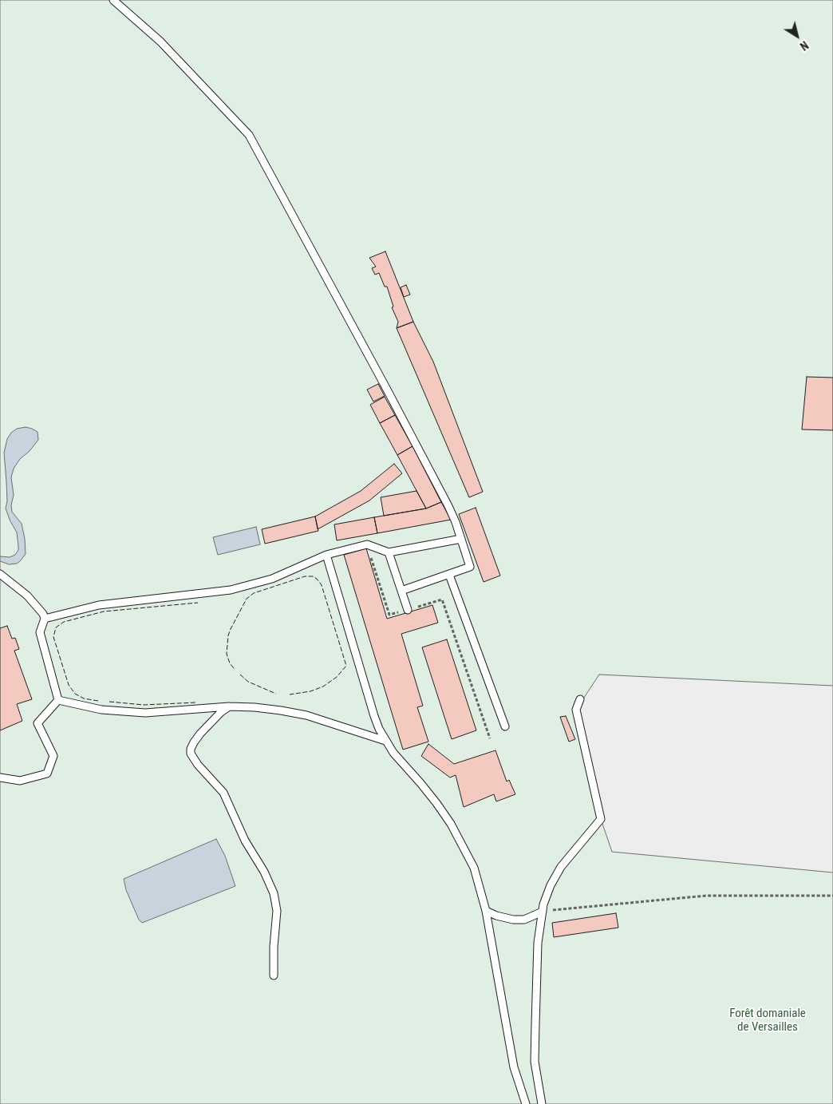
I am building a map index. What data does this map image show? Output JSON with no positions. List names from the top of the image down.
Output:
{
  "parks": ["Forêt domaniale de Versailles"],
  "north": "bottom right"
}
